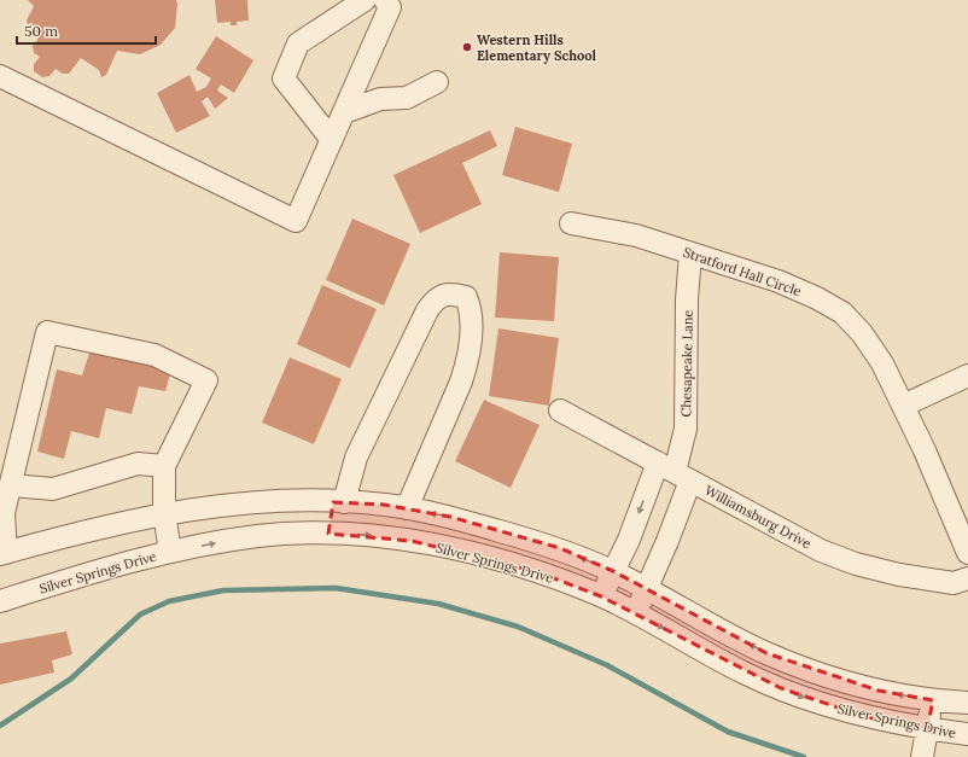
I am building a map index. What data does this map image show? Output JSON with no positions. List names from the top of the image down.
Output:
{
  "streets": {
    "street": [
      "Stratford Hall Circle",
      "Chesapeake Lane",
      "Williamsburg Drive",
      "Silver Springs Drive"
    ]
  },
  "crossings": [
    ["Stratford Hall Circle", "Chesapeake Lane"],
    ["Chesapeake Lane", "Williamsburg Drive"],
    ["Chesapeake Lane", "Silver Springs Drive"]
  ],
  "places": ["Western Hills Elementary School"],
  "scale_bar": "50 m"
}
